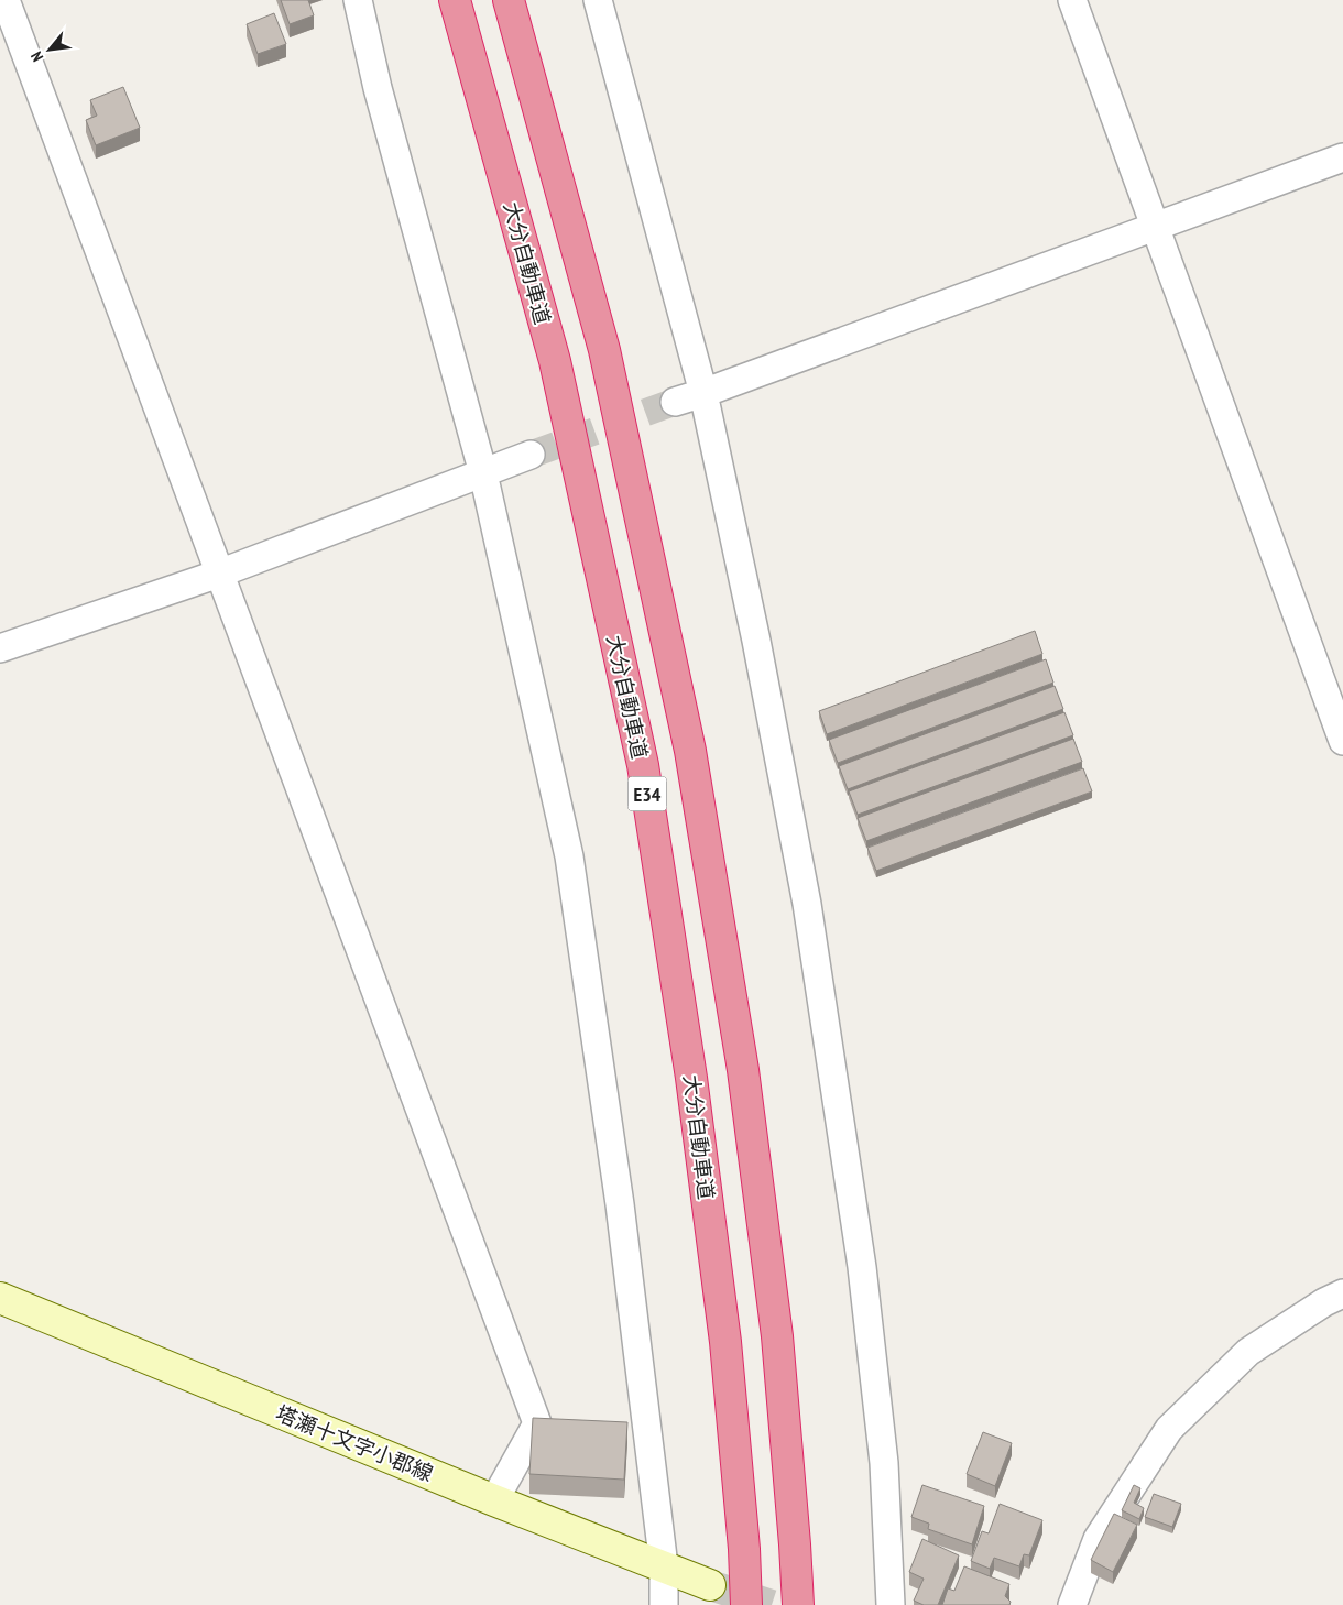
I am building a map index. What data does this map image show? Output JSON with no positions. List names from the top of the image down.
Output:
{
  "streets": {
    "highway": ["大分自動車道", "E34"],
    "main road": ["塔瀬十文字小郡線"]
  },
  "north": "bottom left"
}
